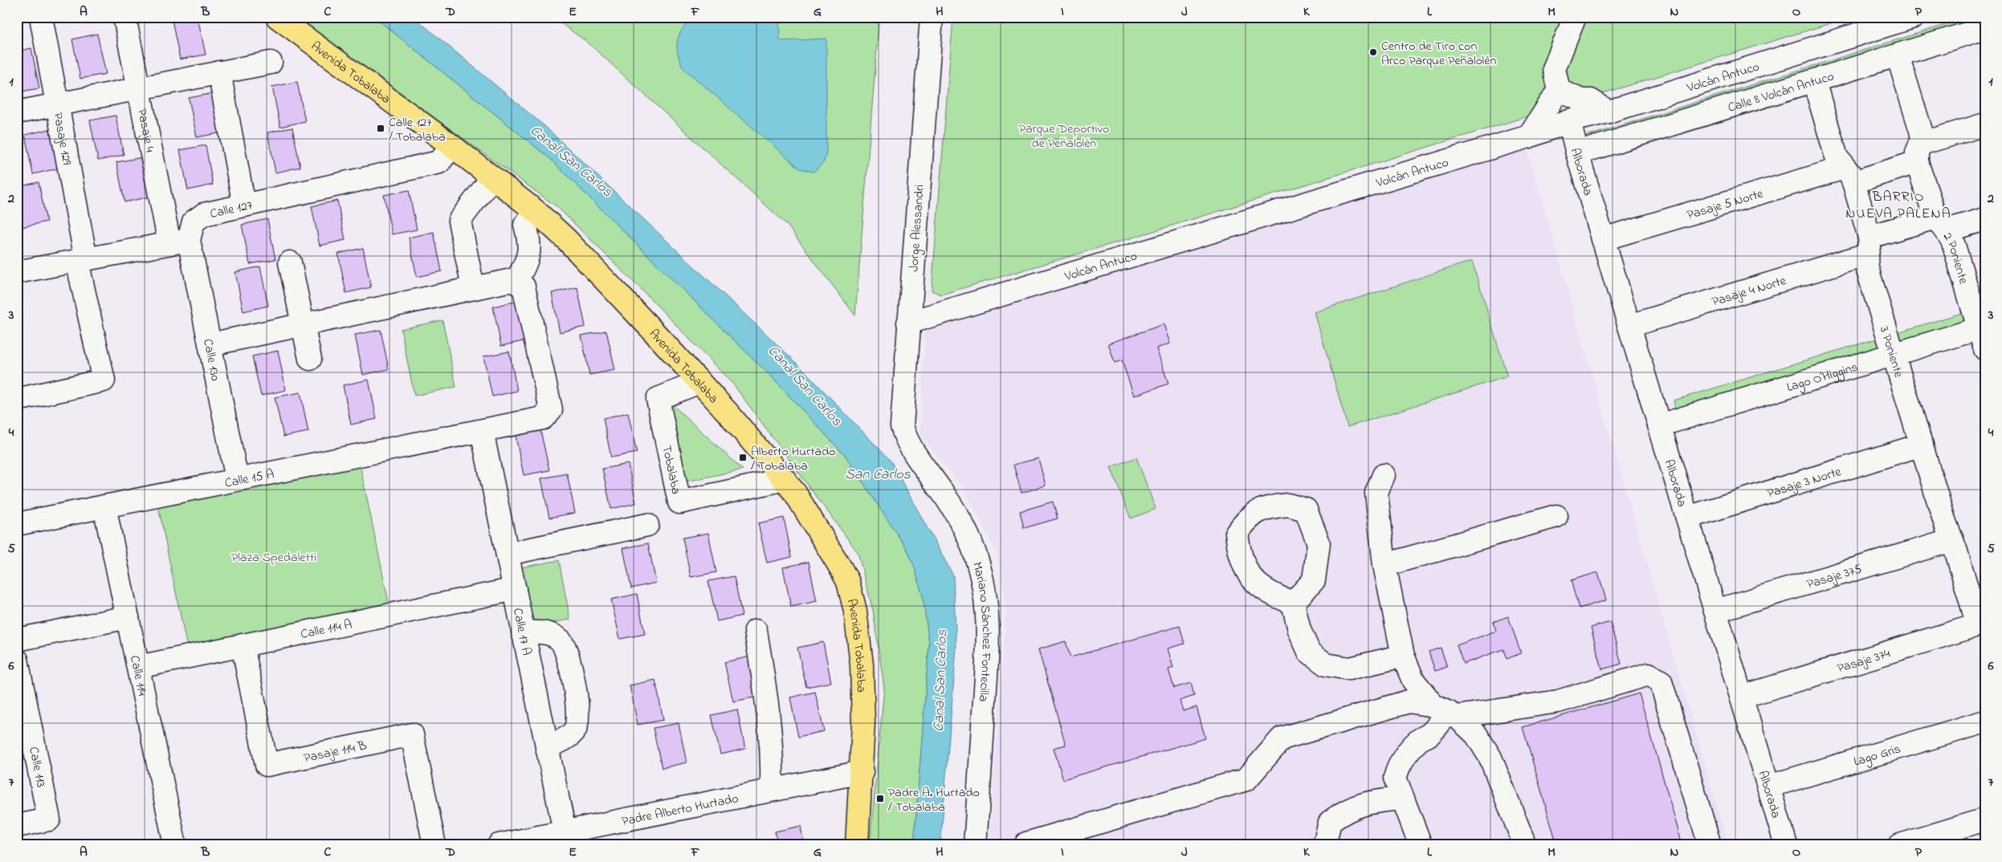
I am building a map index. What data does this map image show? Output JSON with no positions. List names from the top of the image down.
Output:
{
  "streets": {
    "main road": ["Avenida Tobalaba"],
    "street": [
      "Volcán Antuco",
      "Calle 8 Volcán Antuco",
      "Pasaje 4",
      "Pasaje 129",
      "Alborada",
      "Pasaje 5 Norte",
      "Calle 127",
      "Jorge Alessandri",
      "2 Poniente",
      "Pasaje 4 Norte",
      "3 Poniente",
      "Calle 130",
      "Lago O'Higgins",
      "Tobalaba",
      "Calle 15 A",
      "Pasaje 3 Norte",
      "Pasaje 375",
      "Calle 114 A",
      "Calle 17 A",
      "Mariano Sánchez Fontecilla",
      "Pasaje 374",
      "Calle 114",
      "Pasaje 114 B",
      "Lago Gris",
      "Calle 113",
      "Padre Alberto Hurtado"
    ]
  },
  "crossings": [
    ["Avenida Tobalaba", "Calle 127"],
    ["Avenida Tobalaba", "Tobalaba"],
    ["Avenida Tobalaba", "Padre Alberto Hurtado"],
    ["Volcán Antuco", "Alborada"],
    ["Volcán Antuco", "Jorge Alessandri"],
    ["Calle 8 Volcán Antuco", "Alborada"],
    ["Calle 8 Volcán Antuco", "2 Poniente"],
    ["Calle 8 Volcán Antuco", "3 Poniente"],
    ["Pasaje 4", "Calle 127"],
    ["Pasaje 4", "Calle 130"],
    ["Alborada", "Pasaje 5 Norte"],
    ["Alborada", "Pasaje 4 Norte"],
    ["Alborada", "Lago O'Higgins"],
    ["Alborada", "Pasaje 3 Norte"],
    ["Alborada", "Pasaje 375"],
    ["Alborada", "Pasaje 374"],
    ["Alborada", "Lago Gris"],
    ["Pasaje 5 Norte", "2 Poniente"],
    ["Pasaje 5 Norte", "3 Poniente"],
    ["Calle 127", "Calle 130"],
    ["Jorge Alessandri", "Mariano Sánchez Fontecilla"],
    ["2 Poniente", "Pasaje 4 Norte"],
    ["2 Poniente", "Lago O'Higgins"],
    ["Pasaje 4 Norte", "3 Poniente"],
    ["3 Poniente", "Lago O'Higgins"],
    ["3 Poniente", "Pasaje 3 Norte"],
    ["3 Poniente", "Pasaje 375"],
    ["3 Poniente", "Pasaje 374"],
    ["Calle 130", "Calle 15 A"],
    ["Calle 15 A", "Calle 17 A"],
    ["Calle 15 A", "Calle 114"],
    ["Calle 114 A", "Calle 17 A"],
    ["Calle 114 A", "Calle 114"],
    ["Calle 114 A", "Pasaje 114 B"],
    ["Calle 17 A", "Padre Alberto Hurtado"]
  ],
  "districts": ["BARRIO NUEVA PALENA"],
  "water": ["Canal San Carlos", "San Carlos"],
  "parks": ["Parque Deportivo de Peñalolén", "Plaza Spedaletti"],
  "places": {
    "other": ["Centro de Tiro con Arco Parque Peñalolén"],
    "transit": ["Calle 127 / Tobalaba", "Alberto Hurtado / Tobalaba", "Padre A. Hurtado / Tobalaba"]
  },
  "grid": {
    "columns": [
      "A",
      "B",
      "C",
      "D",
      "E",
      "F",
      "G",
      "H",
      "I",
      "J",
      "K",
      "L",
      "M",
      "N",
      "O",
      "P"
    ],
    "rows": [
      "1",
      "2",
      "3",
      "4",
      "5",
      "6",
      "7"
    ]
  }
}
